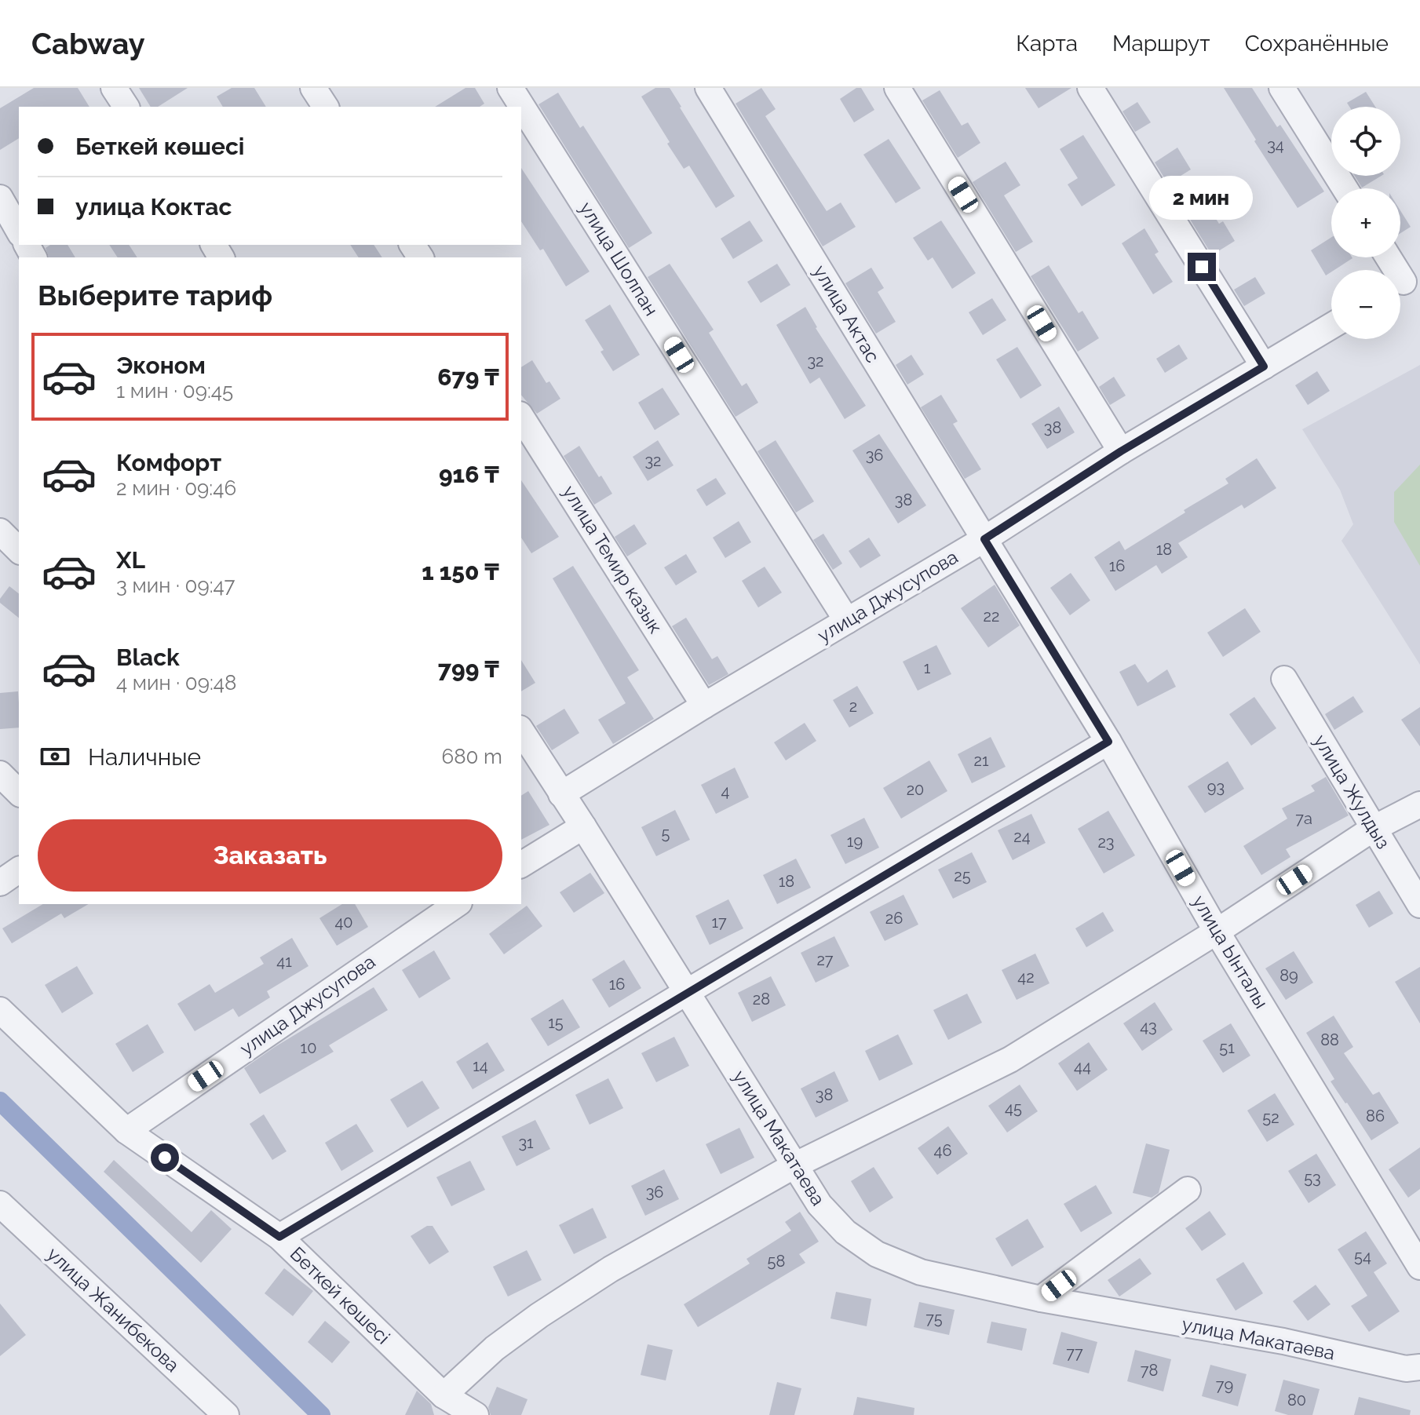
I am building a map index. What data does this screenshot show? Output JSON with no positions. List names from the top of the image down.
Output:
{
  "streets": {
    "street": [
      "улица Шолпан",
      "улица Актас",
      "улица Темир казык",
      "улица Джусупова",
      "улица Жулдыз",
      "улица Ынталы",
      "улица Макатаева",
      "Беткей көшесі",
      "улица Жанибекова"
    ]
  },
  "crossings": [
    ["улица Шолпан", "улица Джусупова"],
    ["улица Актас", "улица Джусупова"],
    ["улица Актас", "улица Ынталы"],
    ["улица Темир казык", "улица Джусупова"],
    ["улица Джусупова", "улица Ынталы"],
    ["улица Джусупова", "улица Макатаева"],
    ["улица Джусупова", "Беткей көшесі"]
  ],
  "house_numbers": [
    "34",
    "32",
    "38",
    "36",
    "32",
    "38",
    "18",
    "16",
    "22",
    "1",
    "2",
    "21",
    "93",
    "20",
    "4",
    "7а",
    "5",
    "24",
    "19",
    "23",
    "25",
    "18",
    "26",
    "40",
    "17",
    "27",
    "41",
    "89",
    "42",
    "16",
    "28",
    "15",
    "43",
    "88",
    "10",
    "51",
    "14",
    "44",
    "38",
    "45",
    "86",
    "52",
    "31",
    "46",
    "53",
    "36",
    "54",
    "58",
    "75",
    "77",
    "78",
    "79",
    "80"
  ],
  "page": {
    "header": "Cabway",
    "nav": ["Карта", "Маршрут", "Сохранённые"],
    "map_buttons": ["+", "−"],
    "banner": ["Беткей көшесі", "улица Коктас"],
    "bubble": "2 мин",
    "heading": "Выберите тариф",
    "list": [
      {
        "name": "Эконом",
        "note": "1 мин · 09:45",
        "value": "679 ₸"
      },
      {
        "name": "Комфорт",
        "note": "2 мин · 09:46",
        "value": "916 ₸"
      },
      {
        "name": "XL",
        "note": "3 мин · 09:47",
        "value": "1 150 ₸"
      },
      {
        "name": "Black",
        "note": "4 мин · 09:48",
        "value": "799 ₸"
      }
    ],
    "pay": ["Наличные", "680 m"],
    "buttons": "Заказать"
  }
}
